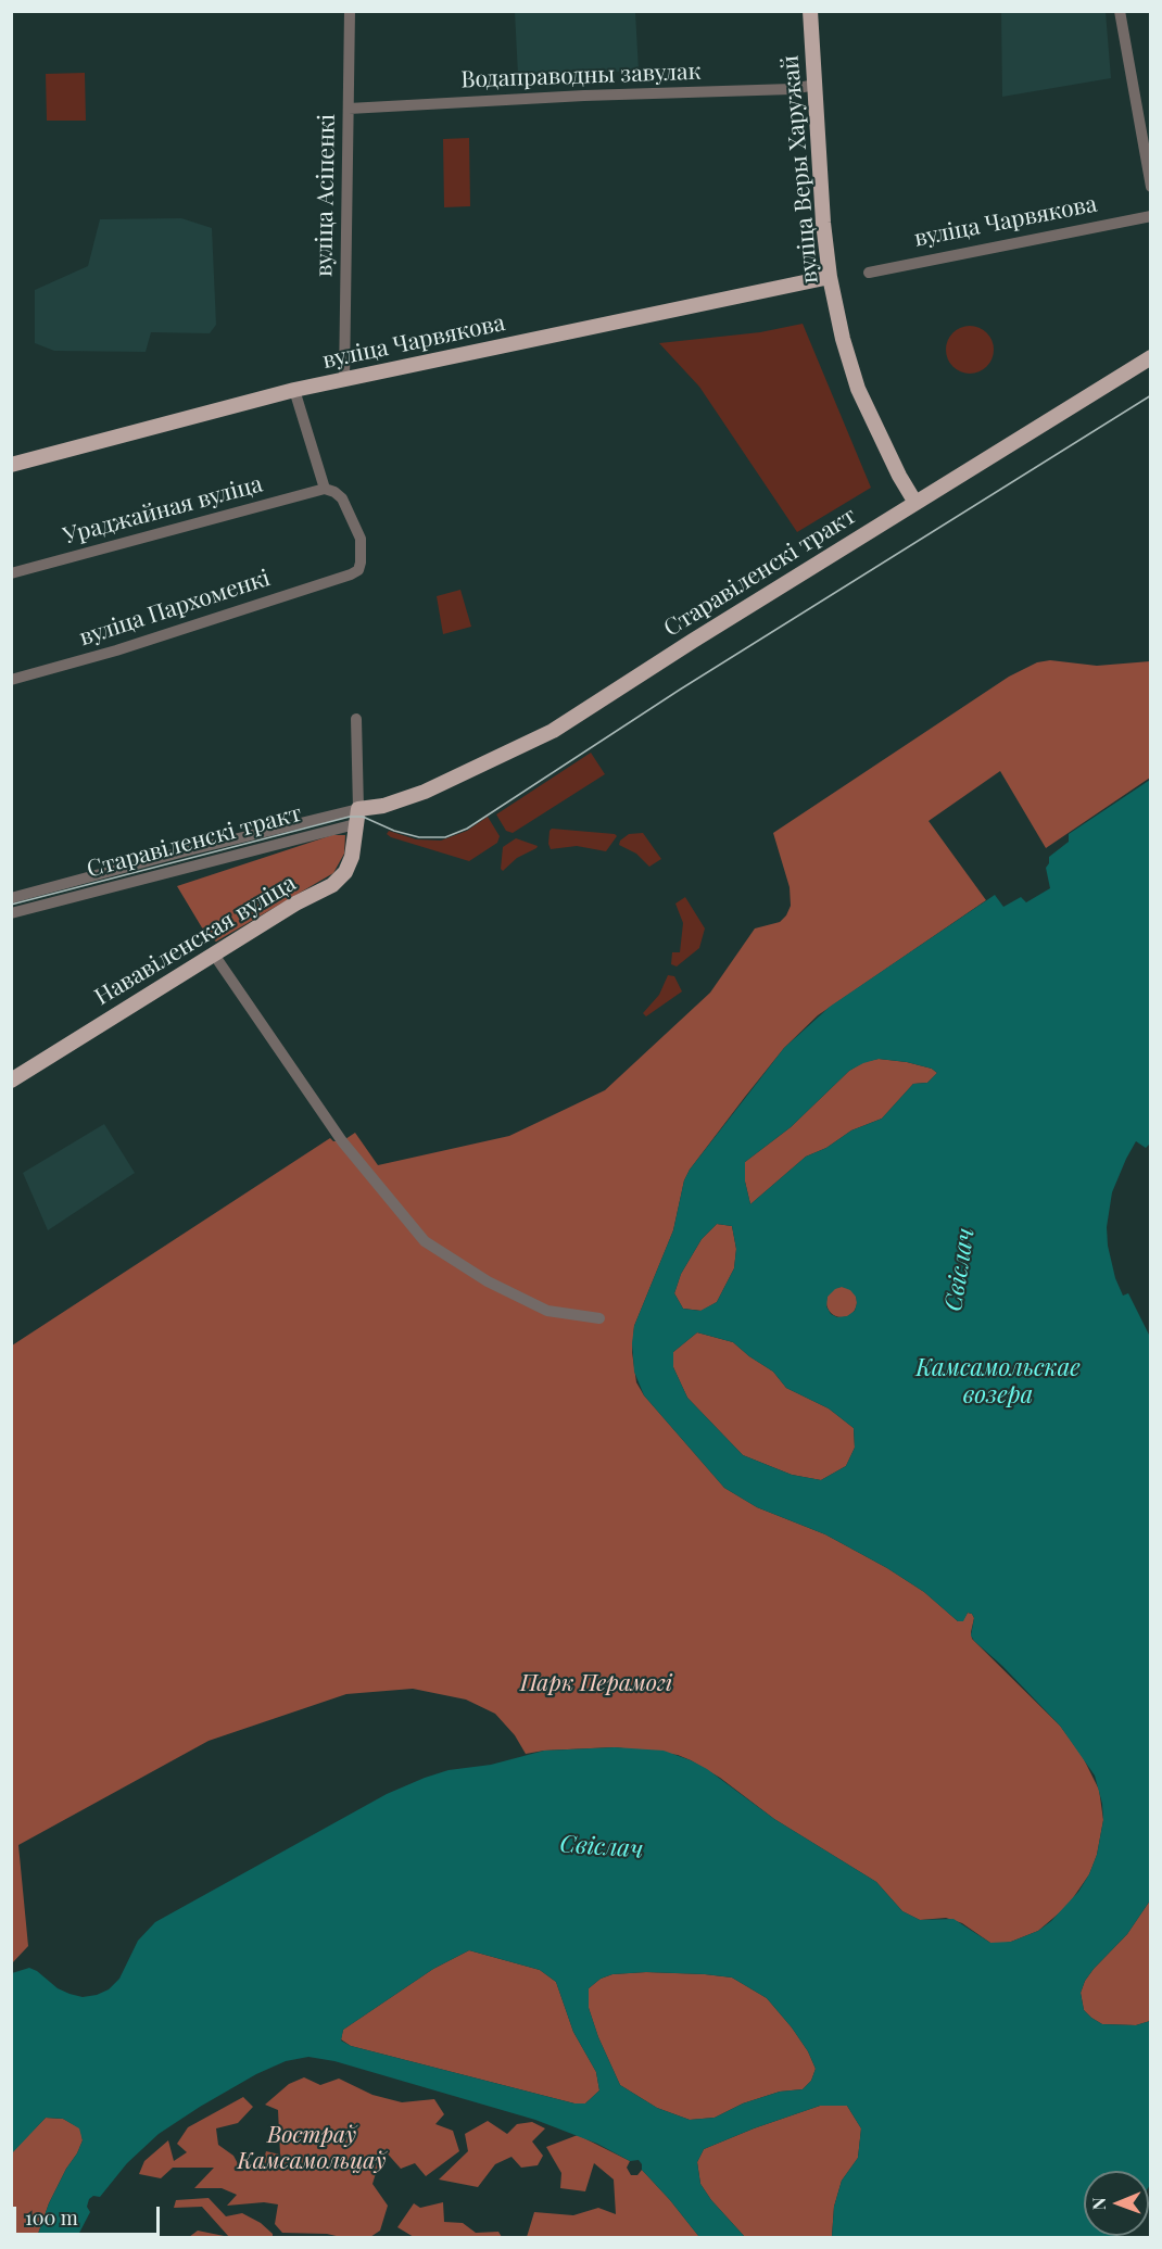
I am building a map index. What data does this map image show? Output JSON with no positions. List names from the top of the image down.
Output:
{
  "streets": {
    "main road": [
      "вуліца Веры Харужай",
      "вуліца Чарвякова",
      "Старавіленскі тракт",
      "Нававіленская вуліца"
    ],
    "street": [
      "Водаправодны завулак",
      "вуліца Асіпенкі",
      "Ураджайная вуліца",
      "вуліца Пархоменкі"
    ]
  },
  "crossings": [
    ["Водаправодны завулак", "вуліца Веры Харужай"],
    ["Водаправодны завулак", "вуліца Асіпенкі"],
    ["вуліца Веры Харужай", "вуліца Чарвякова"],
    ["вуліца Веры Харужай", "Старавіленскі тракт"],
    ["вуліца Асіпенкі", "вуліца Чарвякова"],
    ["Ураджайная вуліца", "вуліца Пархоменкі"],
    ["Старавіленскі тракт", "Нававіленская вуліца"]
  ],
  "water": ["Свіслач", "Камсамольскае возера"],
  "parks": ["Парк Перамогі", "Востраў Камсамольцаў"],
  "scale_bar": "100 m",
  "north": "left"
}
